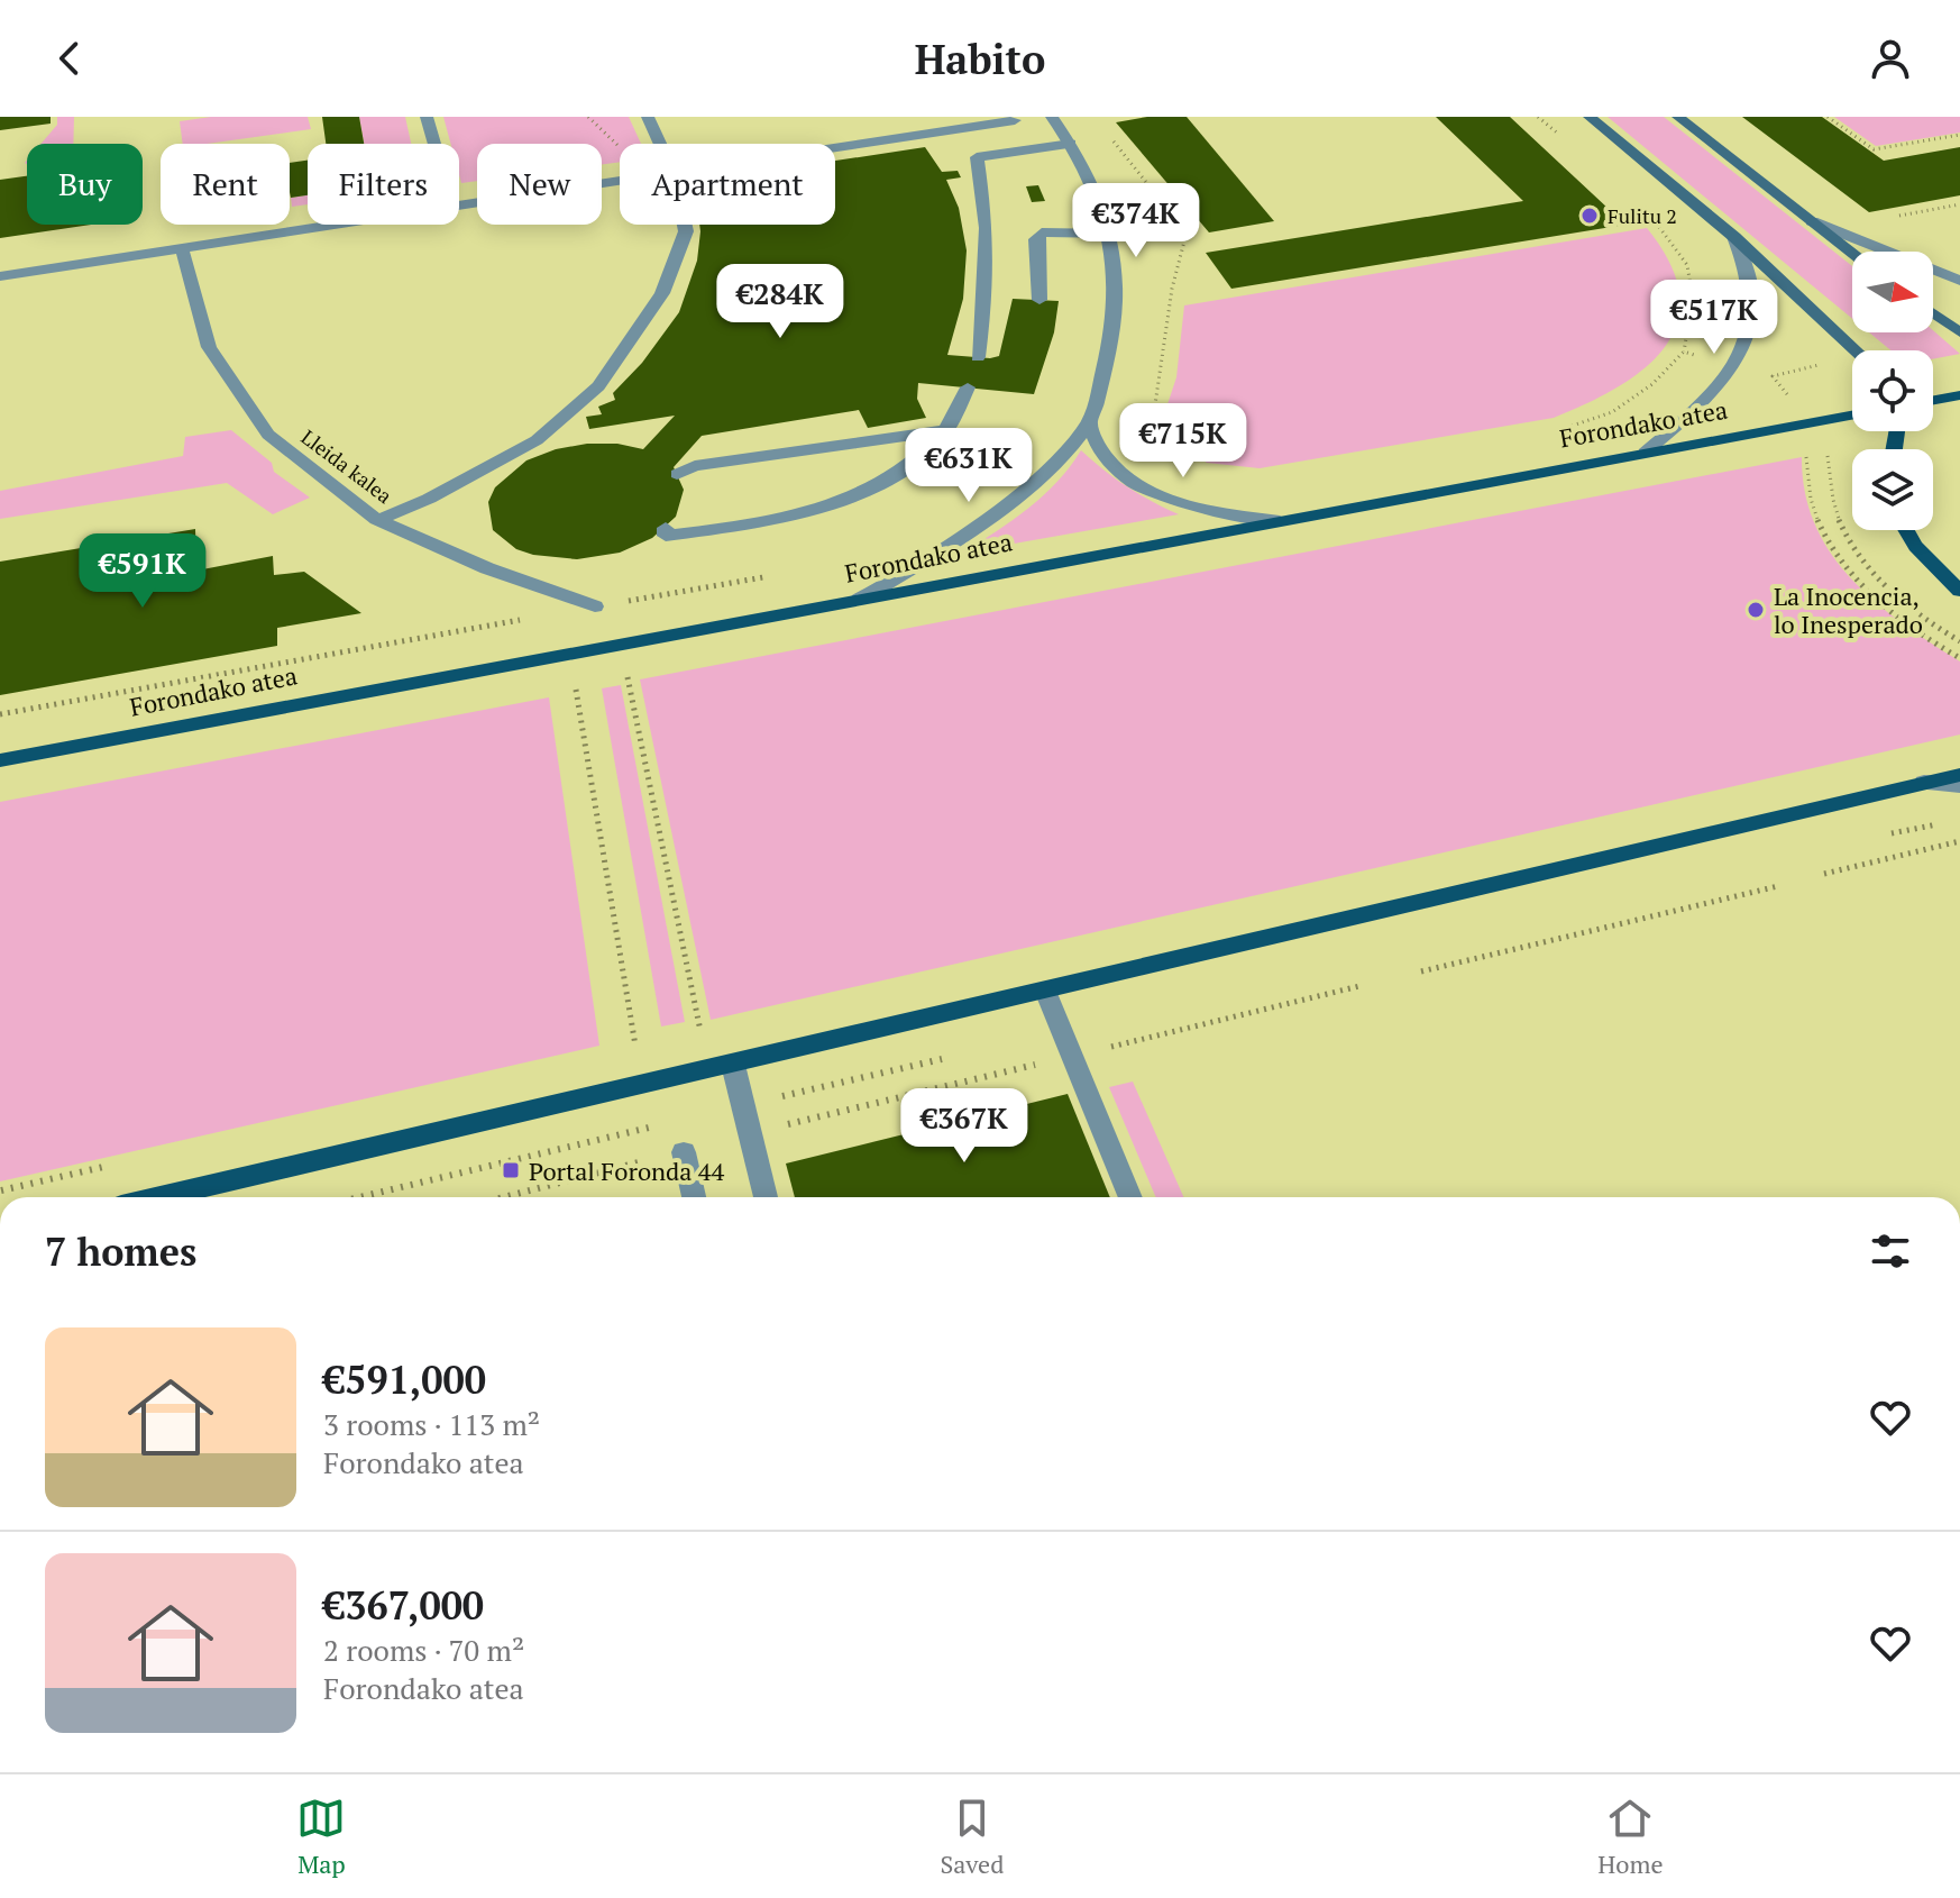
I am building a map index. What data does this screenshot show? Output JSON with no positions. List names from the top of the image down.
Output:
{
  "streets": {
    "main road": ["Forondako atea"],
    "street": ["Lleida kalea"]
  },
  "places": {
    "other": ["Fulitu 2", "La Inocencia, lo Inesperado"],
    "transit": ["Portal Foronda 44"]
  },
  "north": "right",
  "page": {
    "header": "Habito",
    "chip": [
      "Buy",
      "Rent",
      "Filters",
      "New",
      "Apartment"
    ],
    "price": [
      "€374K",
      "€284K",
      "€517K",
      "€715K",
      "€631K",
      "€591K",
      "€367K"
    ],
    "heading": "7 homes",
    "list": [
      {
        "name": "€591,000",
        "note": "3 rooms · 113 m² · Forondako atea"
      },
      {
        "name": "€367,000",
        "note": "2 rooms · 70 m² · Forondako atea"
      }
    ],
    "tabs": ["Map", "Saved", "Home"]
  }
}
